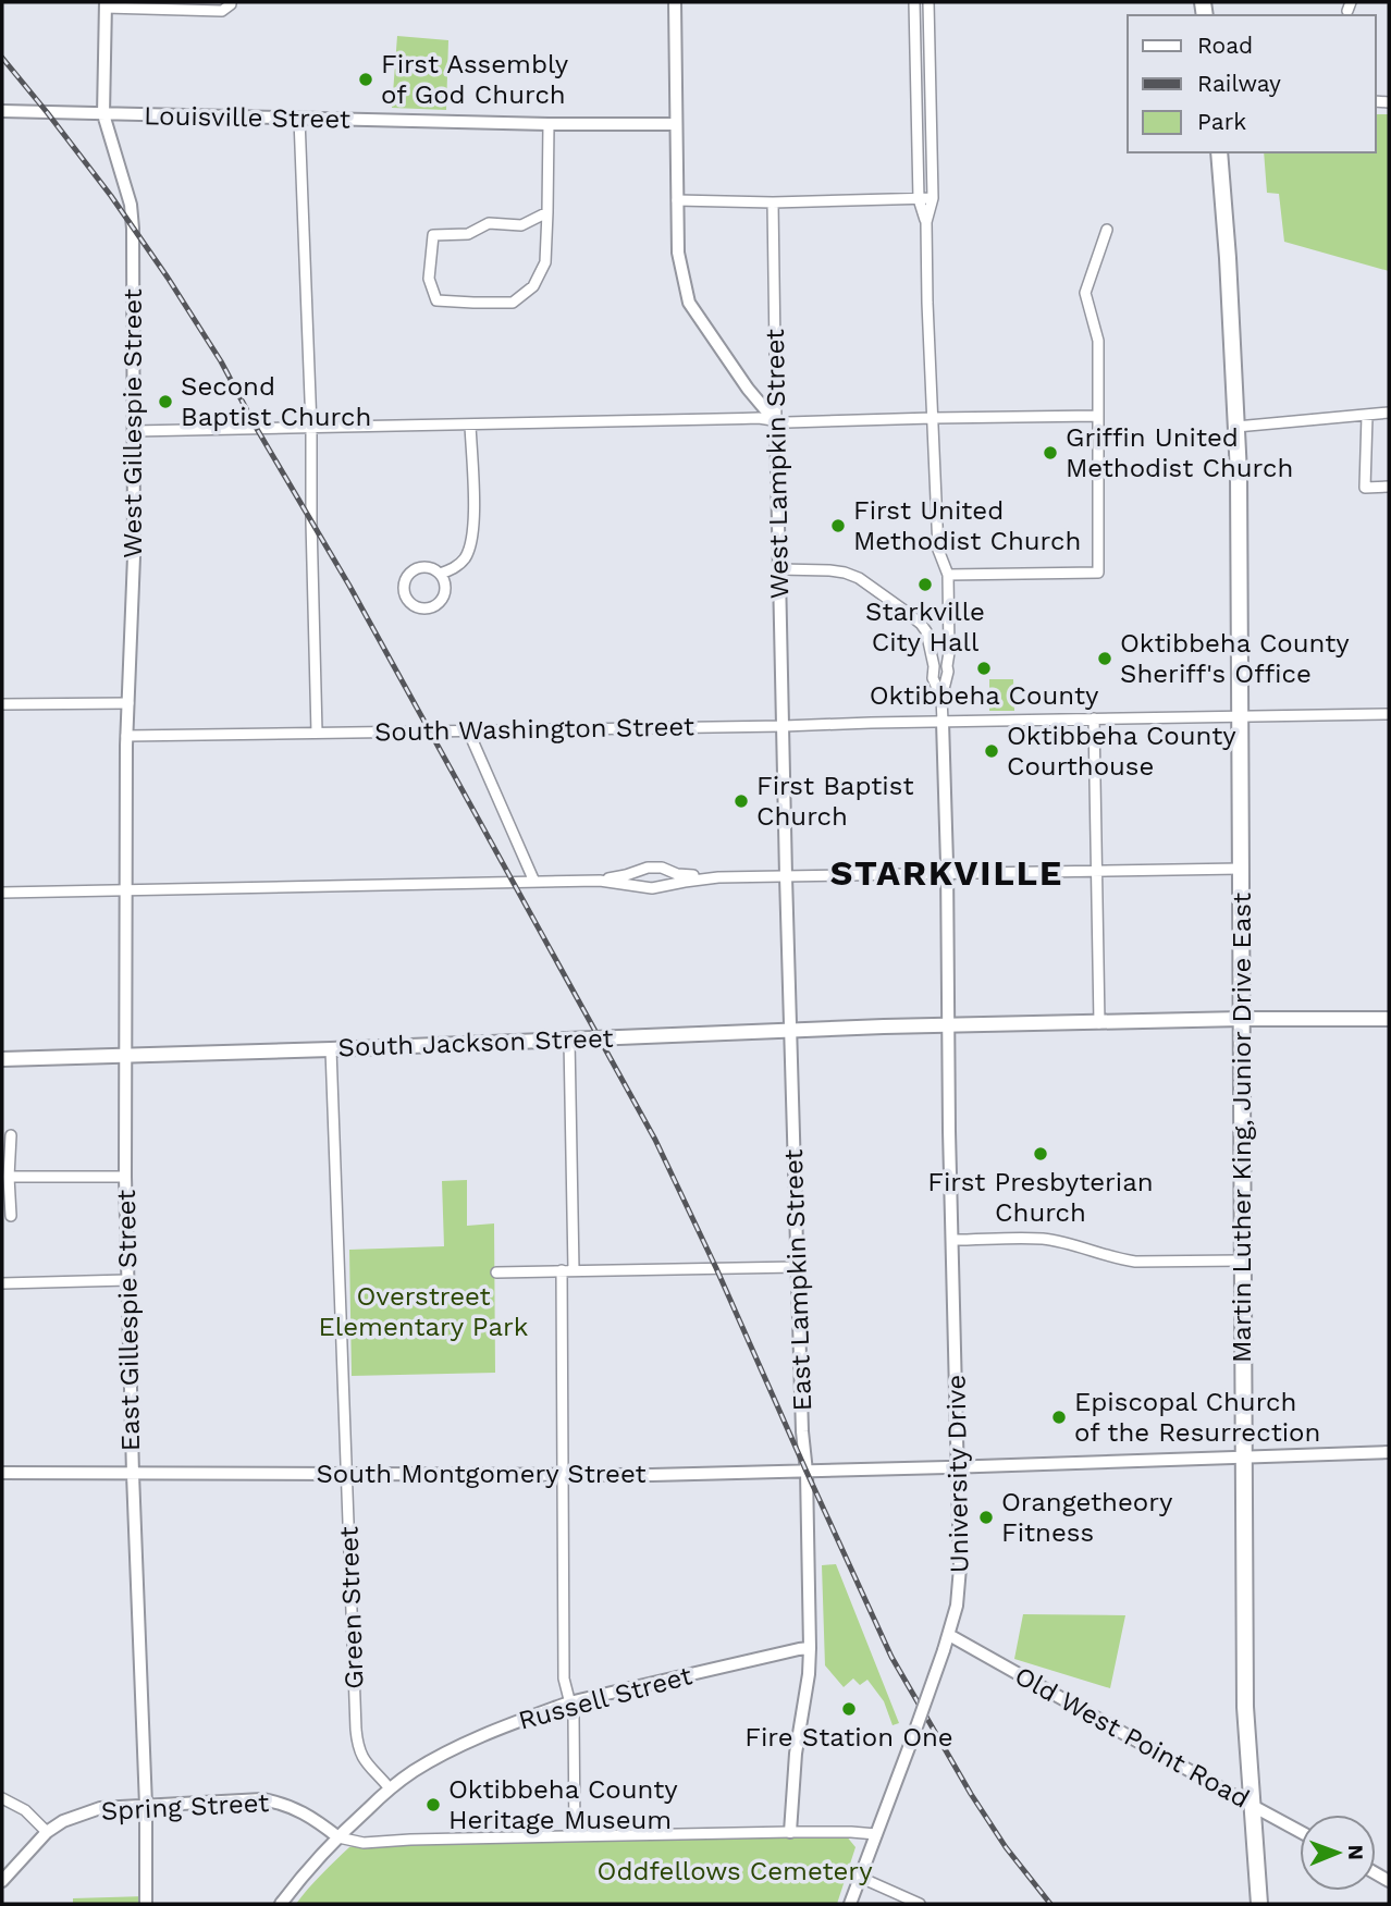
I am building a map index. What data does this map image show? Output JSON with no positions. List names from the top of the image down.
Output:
{
  "streets": {
    "main road": ["South Jackson Street", "Martin Luther King, Junior Drive East"],
    "street": [
      "Louisville Street",
      "West Gillespie Street",
      "West Lampkin Street",
      "South Washington Street",
      "East Lampkin Street",
      "East Gillespie Street",
      "South Montgomery Street",
      "University Drive",
      "Green Street",
      "Russell Street",
      "Old West Point Road",
      "Spring Street"
    ]
  },
  "crossings": [
    ["Louisville Street", "West Gillespie Street"],
    ["West Gillespie Street", "South Washington Street"],
    ["West Gillespie Street", "East Gillespie Street"],
    ["West Lampkin Street", "South Washington Street"],
    ["West Lampkin Street", "East Lampkin Street"],
    ["South Washington Street", "Martin Luther King, Junior Drive East"],
    ["South Washington Street", "East Lampkin Street"],
    ["South Washington Street", "East Gillespie Street"],
    ["South Washington Street", "University Drive"],
    ["South Jackson Street", "Martin Luther King, Junior Drive East"],
    ["South Jackson Street", "East Lampkin Street"],
    ["South Jackson Street", "East Gillespie Street"],
    ["South Jackson Street", "University Drive"],
    ["South Jackson Street", "Green Street"],
    ["Martin Luther King, Junior Drive East", "South Montgomery Street"],
    ["Martin Luther King, Junior Drive East", "Old West Point Road"],
    ["East Lampkin Street", "South Montgomery Street"],
    ["East Lampkin Street", "Russell Street"],
    ["East Gillespie Street", "South Montgomery Street"],
    ["East Gillespie Street", "Spring Street"],
    ["South Montgomery Street", "University Drive"],
    ["South Montgomery Street", "Green Street"],
    ["University Drive", "Old West Point Road"],
    ["Green Street", "Russell Street"],
    ["Russell Street", "Spring Street"]
  ],
  "districts": ["STARKVILLE"],
  "parks": ["Overstreet Elementary Park", "Oddfellows Cemetery"],
  "places": [
    "First Assembly of God Church",
    "Second Baptist Church",
    "Griffin United Methodist Church",
    "First United Methodist Church",
    "Starkville City Hall",
    "Oktibbeha County Sheriff's Office",
    "Oktibbeha County",
    "Oktibbeha County Courthouse",
    "First Baptist Church",
    "First Presbyterian Church",
    "Episcopal Church of the Resurrection",
    "Orangetheory Fitness",
    "Fire Station One",
    "Oktibbeha County Heritage Museum"
  ],
  "legend": ["Road", "Railway", "Park"],
  "north": "right"
}
